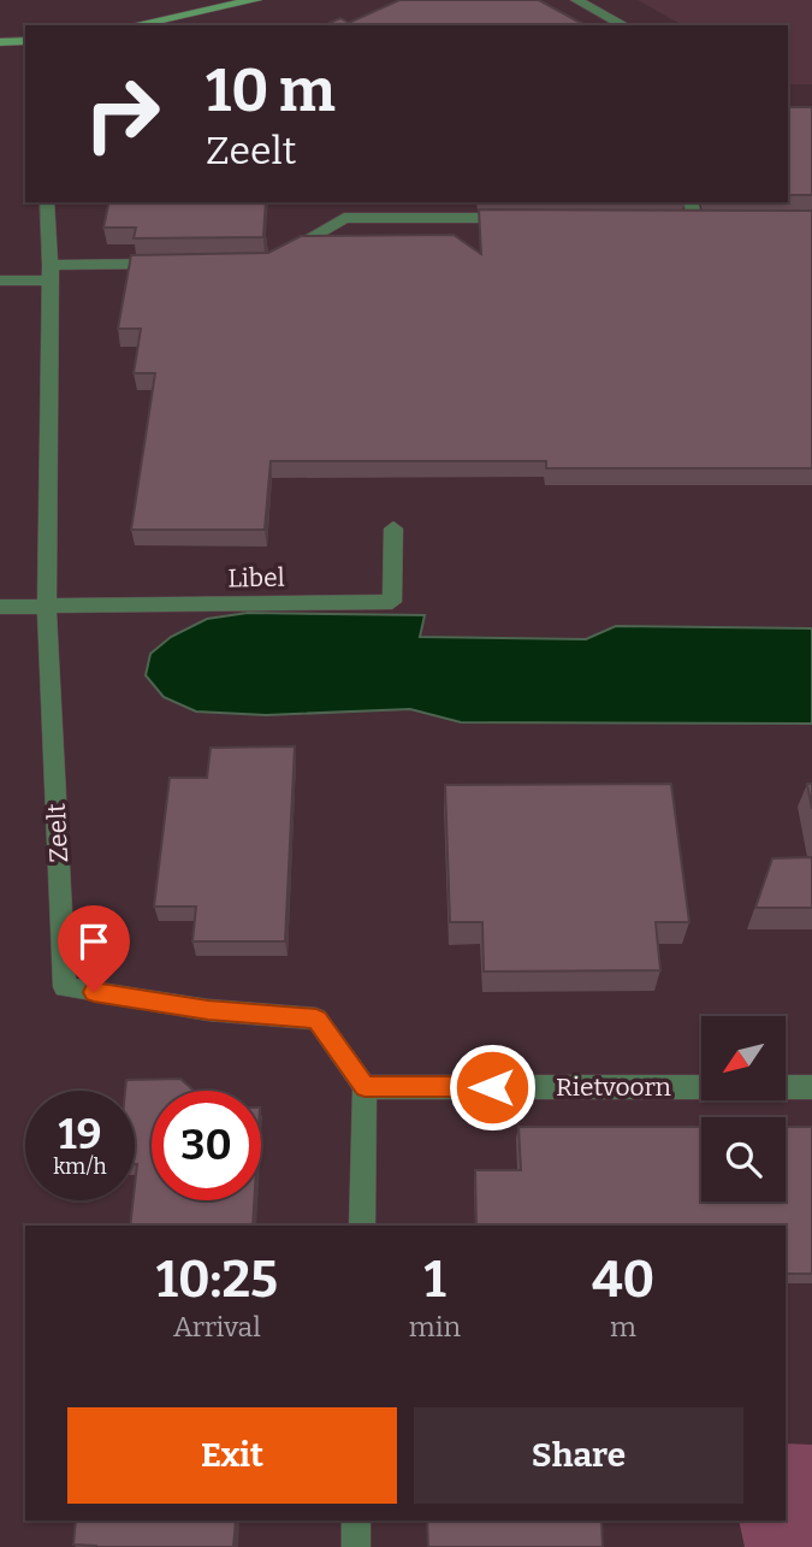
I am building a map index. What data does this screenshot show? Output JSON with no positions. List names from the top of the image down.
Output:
{
  "streets": {
    "street": ["Libel", "Zeelt", "Rietvoorn"]
  },
  "crossings": [
    ["Libel", "Zeelt"],
    ["Zeelt", "Rietvoorn"]
  ],
  "north": "bottom left",
  "page": {
    "turn": ["10 m", "Zeelt"],
    "speed": "19 km/h",
    "limit": "30",
    "eta": [
      "10:25",
      "Arrival",
      "1",
      "min",
      "40",
      "m"
    ],
    "buttons": ["Exit", "Share"]
  }
}
